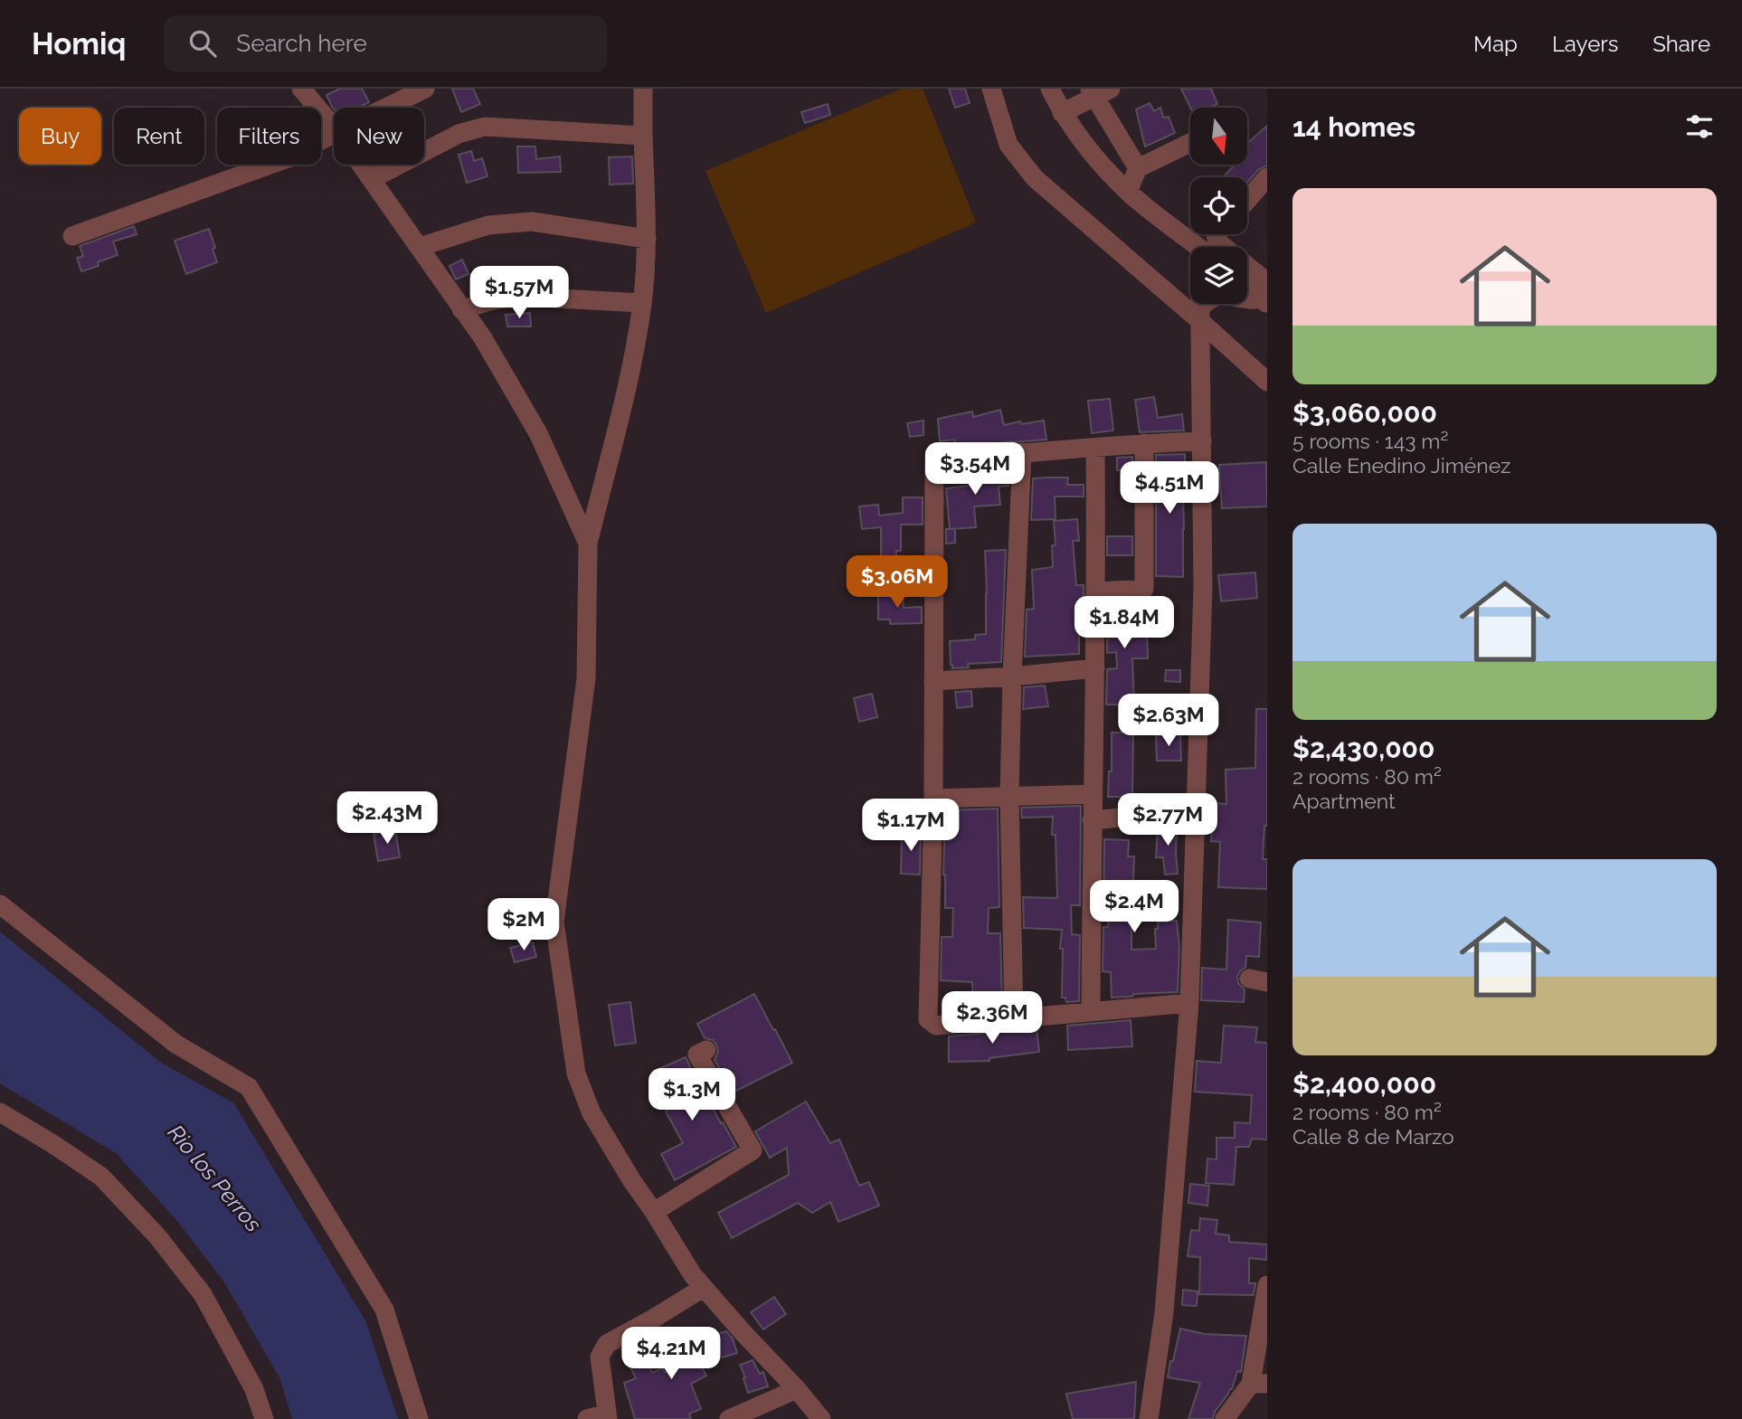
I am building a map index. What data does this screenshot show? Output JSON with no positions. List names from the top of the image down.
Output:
{
  "water": ["Rio los Perros"],
  "north": "bottom",
  "page": {
    "header": "Homiq",
    "search": "Search here",
    "nav": ["Map", "Layers", "Share"],
    "heading": "14 homes",
    "chip": [
      "Buy",
      "Rent",
      "Filters",
      "New"
    ],
    "list": [
      {
        "name": "$3,060,000",
        "note": "5 rooms · 143 m² · Calle Enedino Jiménez"
      },
      {
        "name": "$2,430,000",
        "note": "2 rooms · 80 m² · Apartment"
      },
      {
        "name": "$2,400,000",
        "note": "2 rooms · 80 m² · Calle 8 de Marzo"
      }
    ],
    "price": [
      "$1.57M",
      "$3.54M",
      "$4.51M",
      "$3.06M",
      "$1.84M",
      "$2.63M",
      "$2.43M",
      "$2.77M",
      "$1.17M",
      "$2.4M",
      "$2M",
      "$2.36M",
      "$1.3M",
      "$4.21M"
    ]
  }
}
